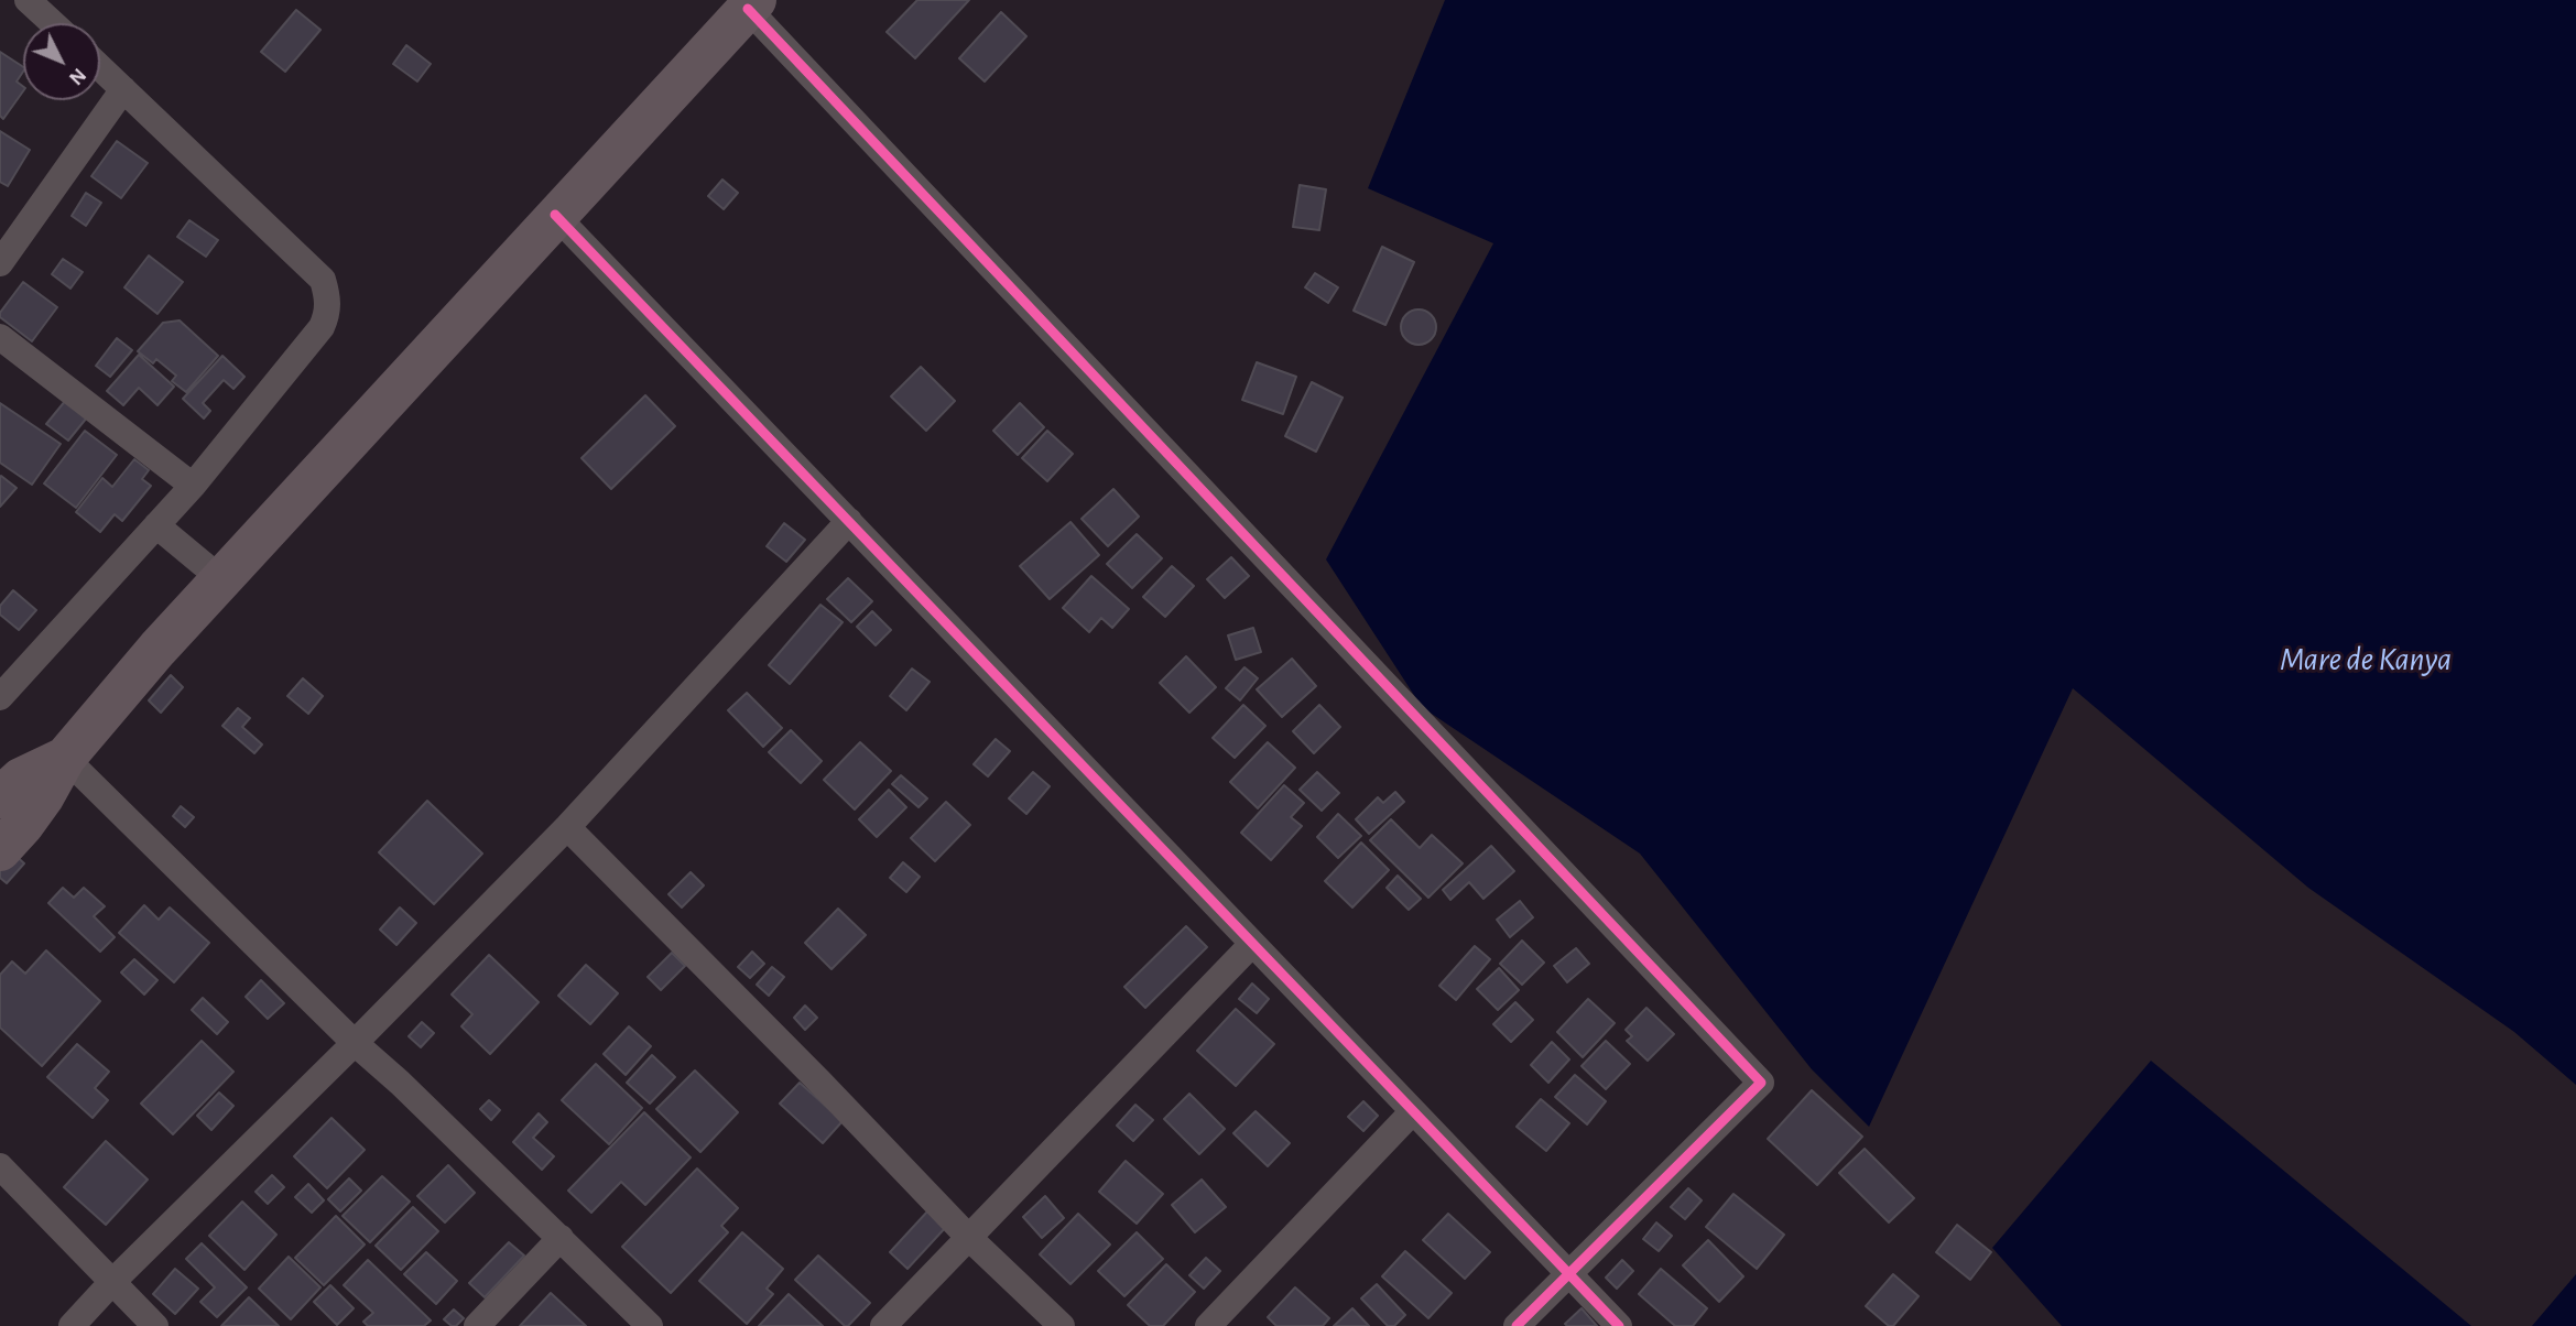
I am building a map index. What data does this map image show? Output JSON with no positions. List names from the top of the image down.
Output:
{
  "water": ["Mare de Kanya"],
  "north": "bottom right"
}
